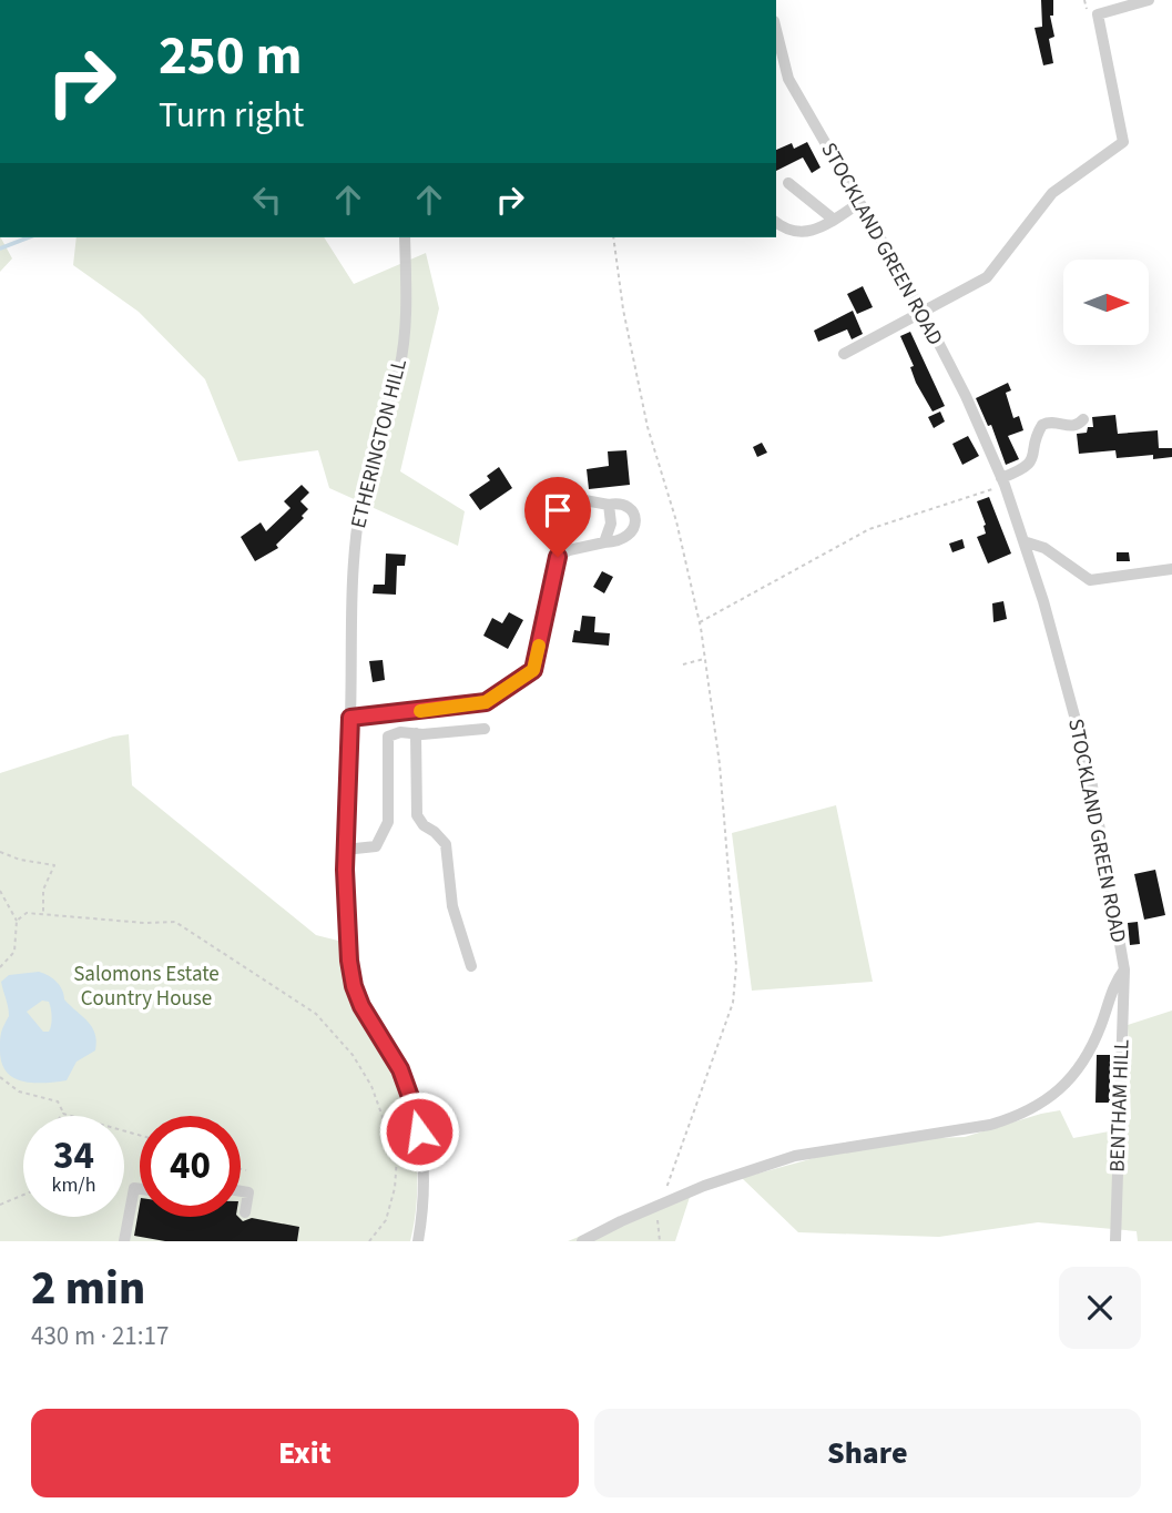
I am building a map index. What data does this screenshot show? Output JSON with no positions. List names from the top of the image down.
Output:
{
  "streets": {
    "street": ["STOCKLAND GREEN ROAD", "ETHERINGTON HILL", "BENTHAM HILL"]
  },
  "crossings": [
    ["STOCKLAND GREEN ROAD", "BENTHAM HILL"]
  ],
  "parks": ["Salomons Estate Country House"],
  "north": "right",
  "page": {
    "turn": ["250 m", "Turn right"],
    "speed": "34 km/h",
    "limit": "40",
    "heading": ["2 min", "430 m · 21:17"],
    "buttons": ["Exit", "Share"]
  }
}
